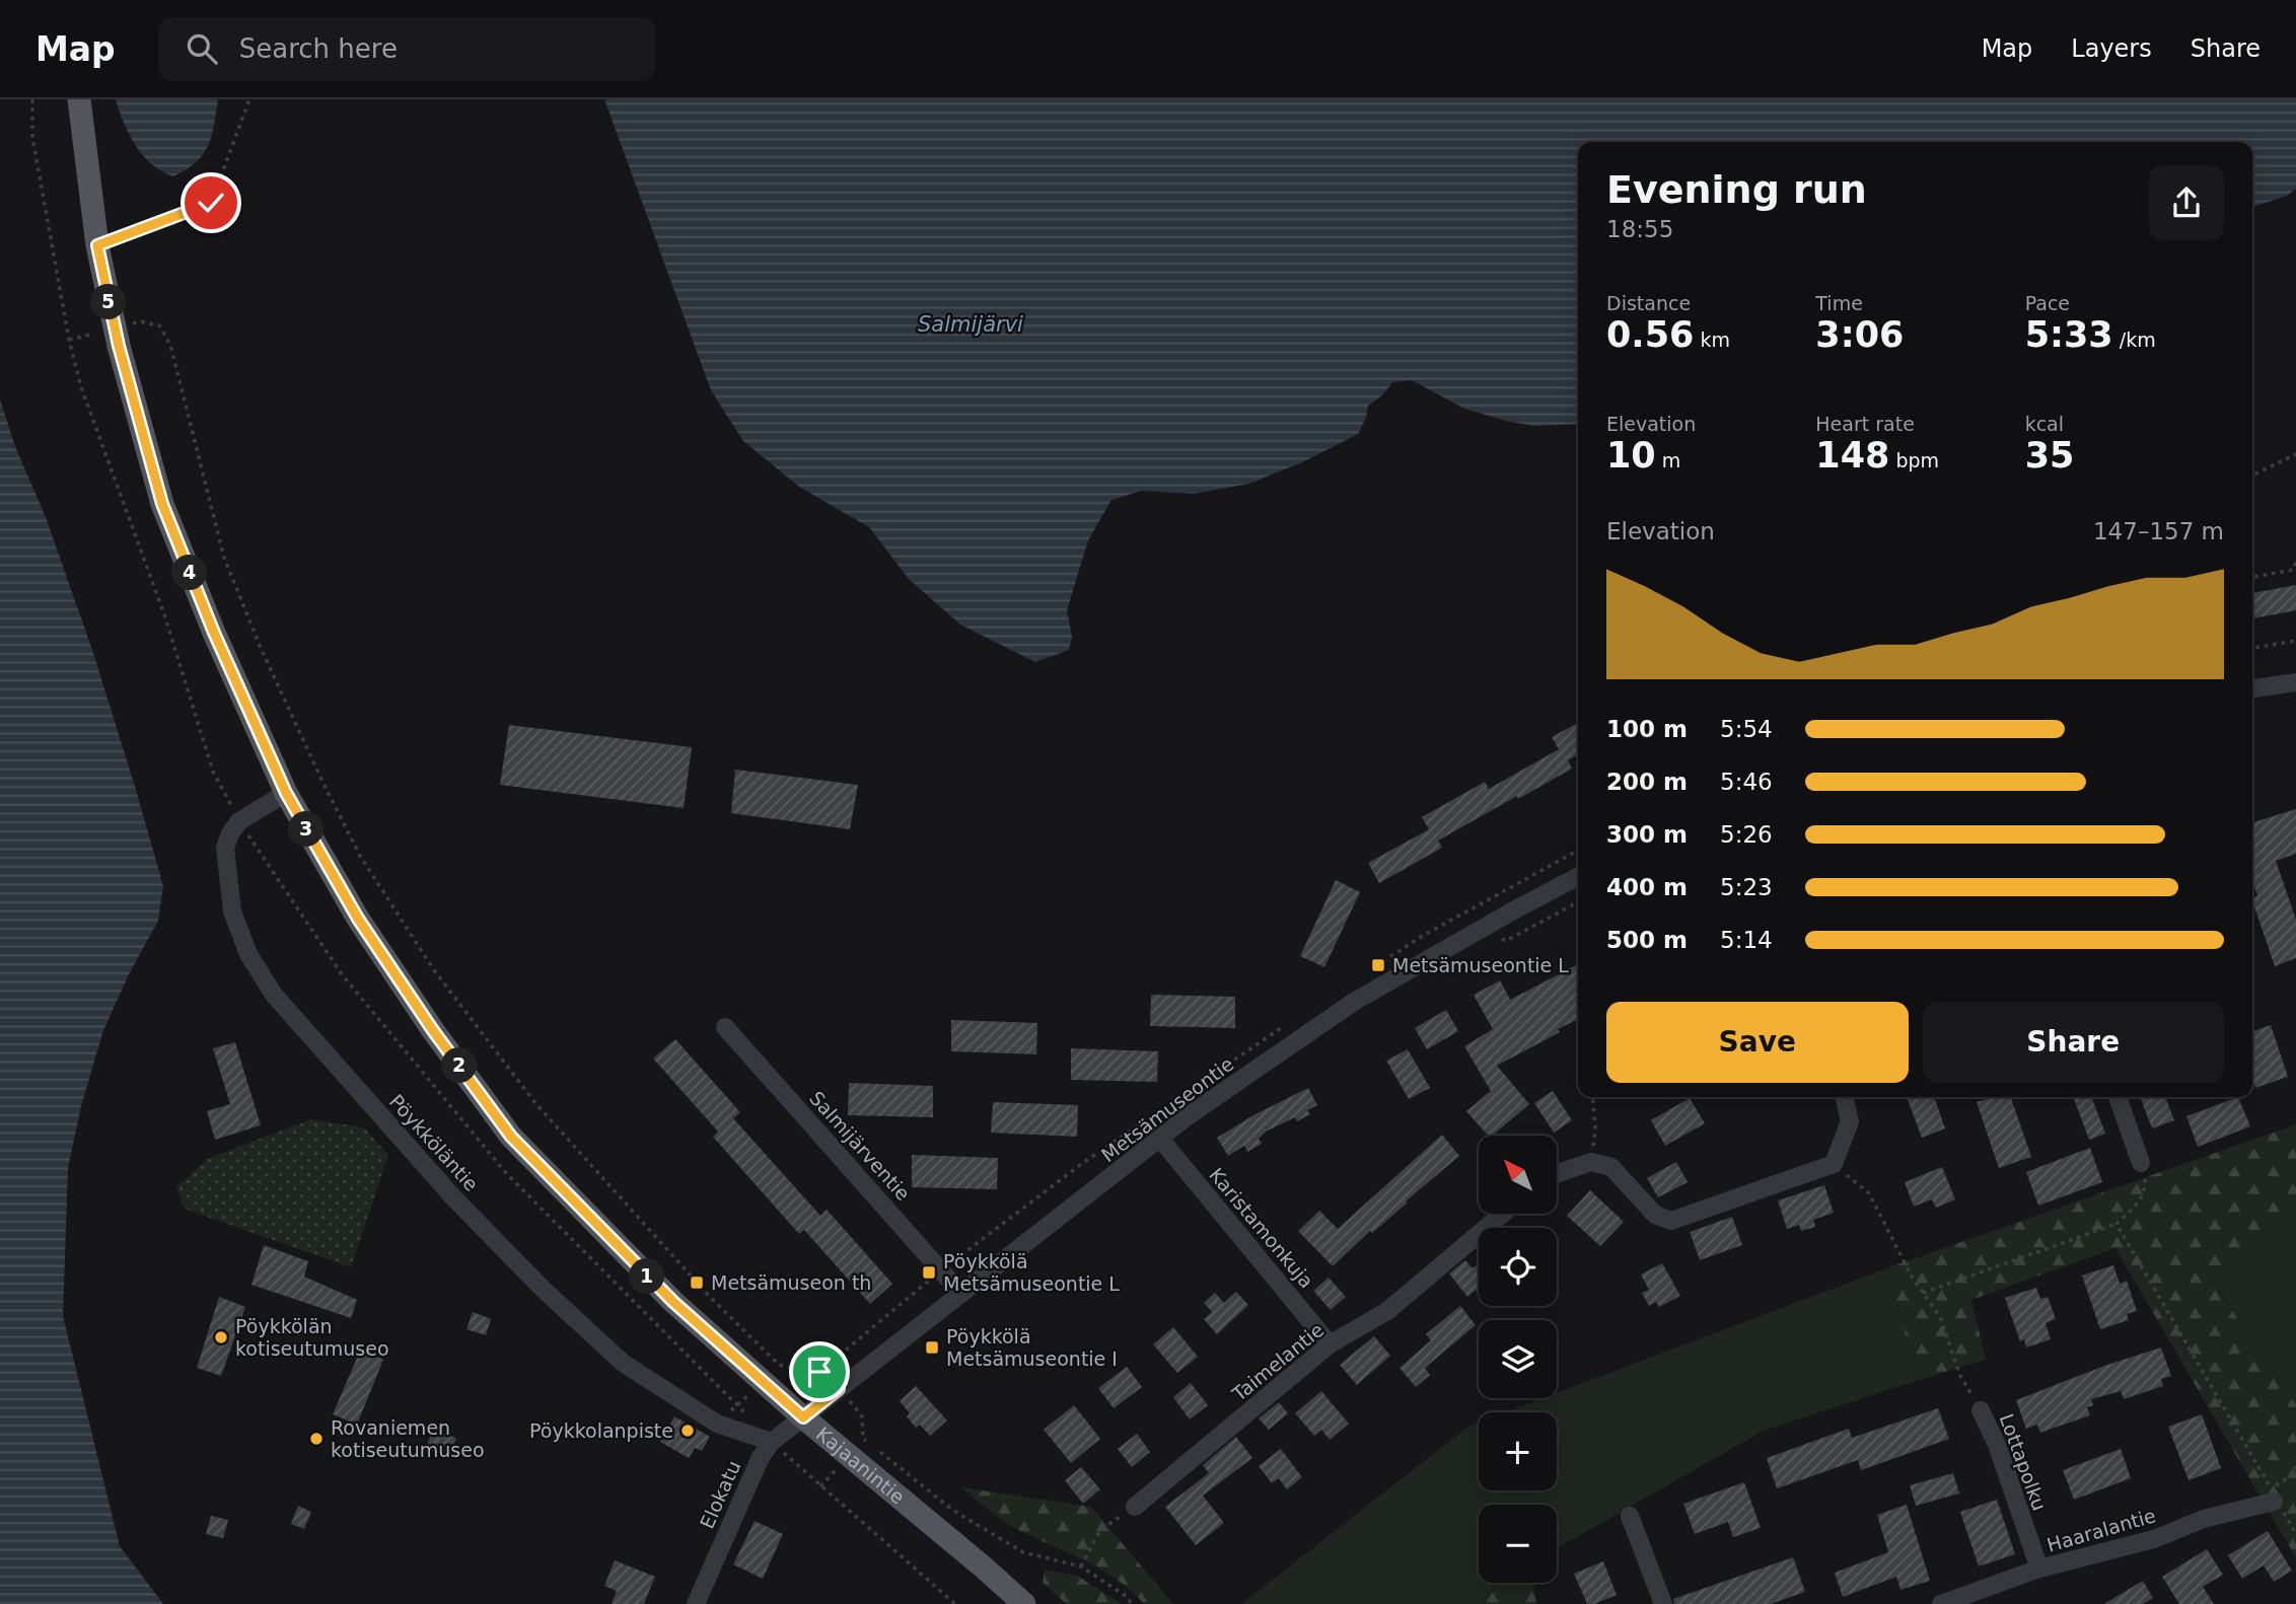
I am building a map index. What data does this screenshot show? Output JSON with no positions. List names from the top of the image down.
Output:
{
  "streets": {
    "main road": ["Kajaanintie"],
    "street": [
      "Metsämuseontie",
      "Pöykköläntie",
      "Salmijärventie",
      "Karistamonkuja",
      "Taimelantie",
      "Lottapolku",
      "Elokatu",
      "Haaralantie"
    ]
  },
  "crossings": [
    ["Metsämuseontie", "Salmijärventie"],
    ["Metsämuseontie", "Karistamonkuja"],
    ["Metsämuseontie", "Kajaanintie"],
    ["Metsämuseontie", "Elokatu"],
    ["Pöykköläntie", "Elokatu"],
    ["Karistamonkuja", "Taimelantie"],
    ["Lottapolku", "Haaralantie"],
    ["Kajaanintie", "Elokatu"]
  ],
  "water": ["Salmijärvi"],
  "places": {
    "transit": [
      "Metsämuseontie L",
      "Pöykkölä Metsämuseontie L",
      "Metsämuseon th",
      "Pöykkölä Metsämuseontie I"
    ],
    "other": ["Pöykkölän kotiseutumuseo", "Pöykkolanpiste", "Rovaniemen kotiseutumuseo"]
  },
  "north": "top left",
  "page": {
    "header": "Map",
    "search": "Search here",
    "nav": ["Map", "Layers", "Share"],
    "heading": ["Evening run", "18:55"],
    "stats": [
      ["Distance", "0.56 km"],
      ["Time", "3:06"],
      ["Pace", "5:33 /km"],
      ["Elevation", "10 m"],
      ["Heart rate", "148 bpm"],
      ["kcal", "35"]
    ],
    "pins": [
      "5",
      "4",
      "3",
      "2",
      "1"
    ],
    "chart": ["Elevation", "147–157 m"],
    "list": [
      {
        "name": "100 m",
        "note": "5:54"
      },
      {
        "name": "200 m",
        "note": "5:46"
      },
      {
        "name": "300 m",
        "note": "5:26"
      },
      {
        "name": "400 m",
        "note": "5:23"
      },
      {
        "name": "500 m",
        "note": "5:14"
      }
    ],
    "buttons": ["Save", "Share"],
    "map_buttons": ["+", "−"]
  }
}
